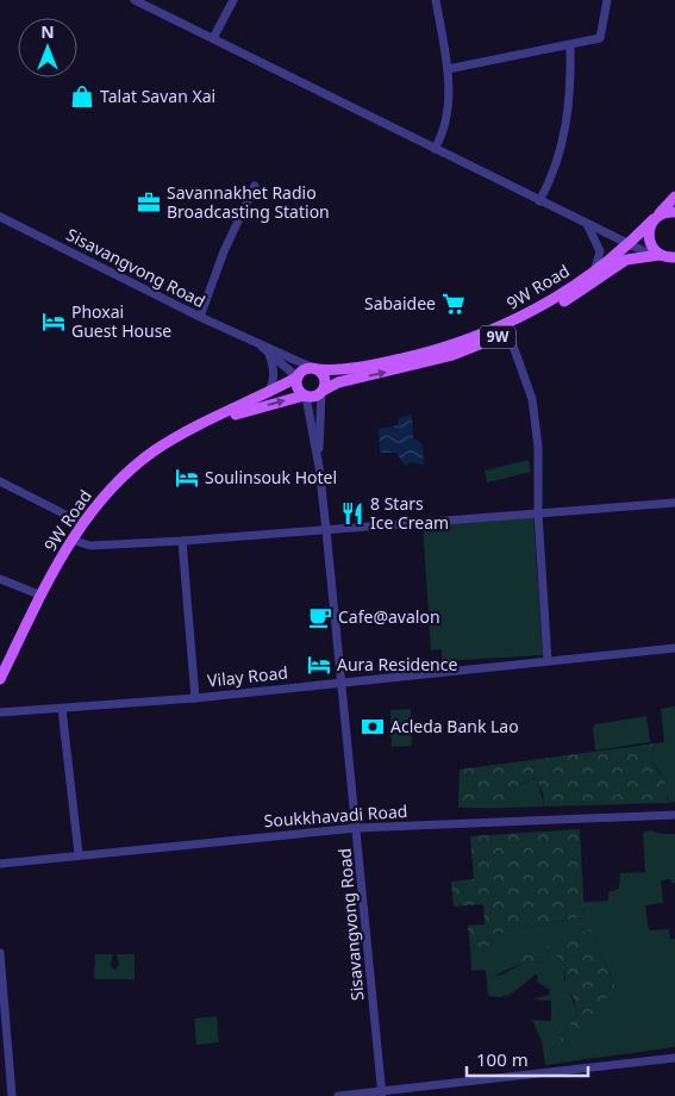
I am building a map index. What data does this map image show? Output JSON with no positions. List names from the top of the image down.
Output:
{
  "streets": {
    "main road": ["9W Road", "9W"],
    "street": ["Sisavangvong Road", "Vilay Road", "Soukkhavadi Road"]
  },
  "crossings": [
    ["Sisavangvong Road", "9W Road"],
    ["Sisavangvong Road", "Vilay Road"],
    ["Sisavangvong Road", "Soukkhavadi Road"]
  ],
  "places": {
    "shop": ["Talat Savan Xai"],
    "office": ["Savannakhet Radio Broadcasting Station"],
    "supermarket": ["Sabaidee"],
    "hotel": ["Phoxai Guest House", "Soulinsouk Hotel", "Aura Residence"],
    "restaurant": ["8 Stars Ice Cream"],
    "cafe": ["Cafe@avalon"],
    "bank": ["Acleda Bank Lao"]
  },
  "scale_bar": "100 m",
  "north": "top"
}
